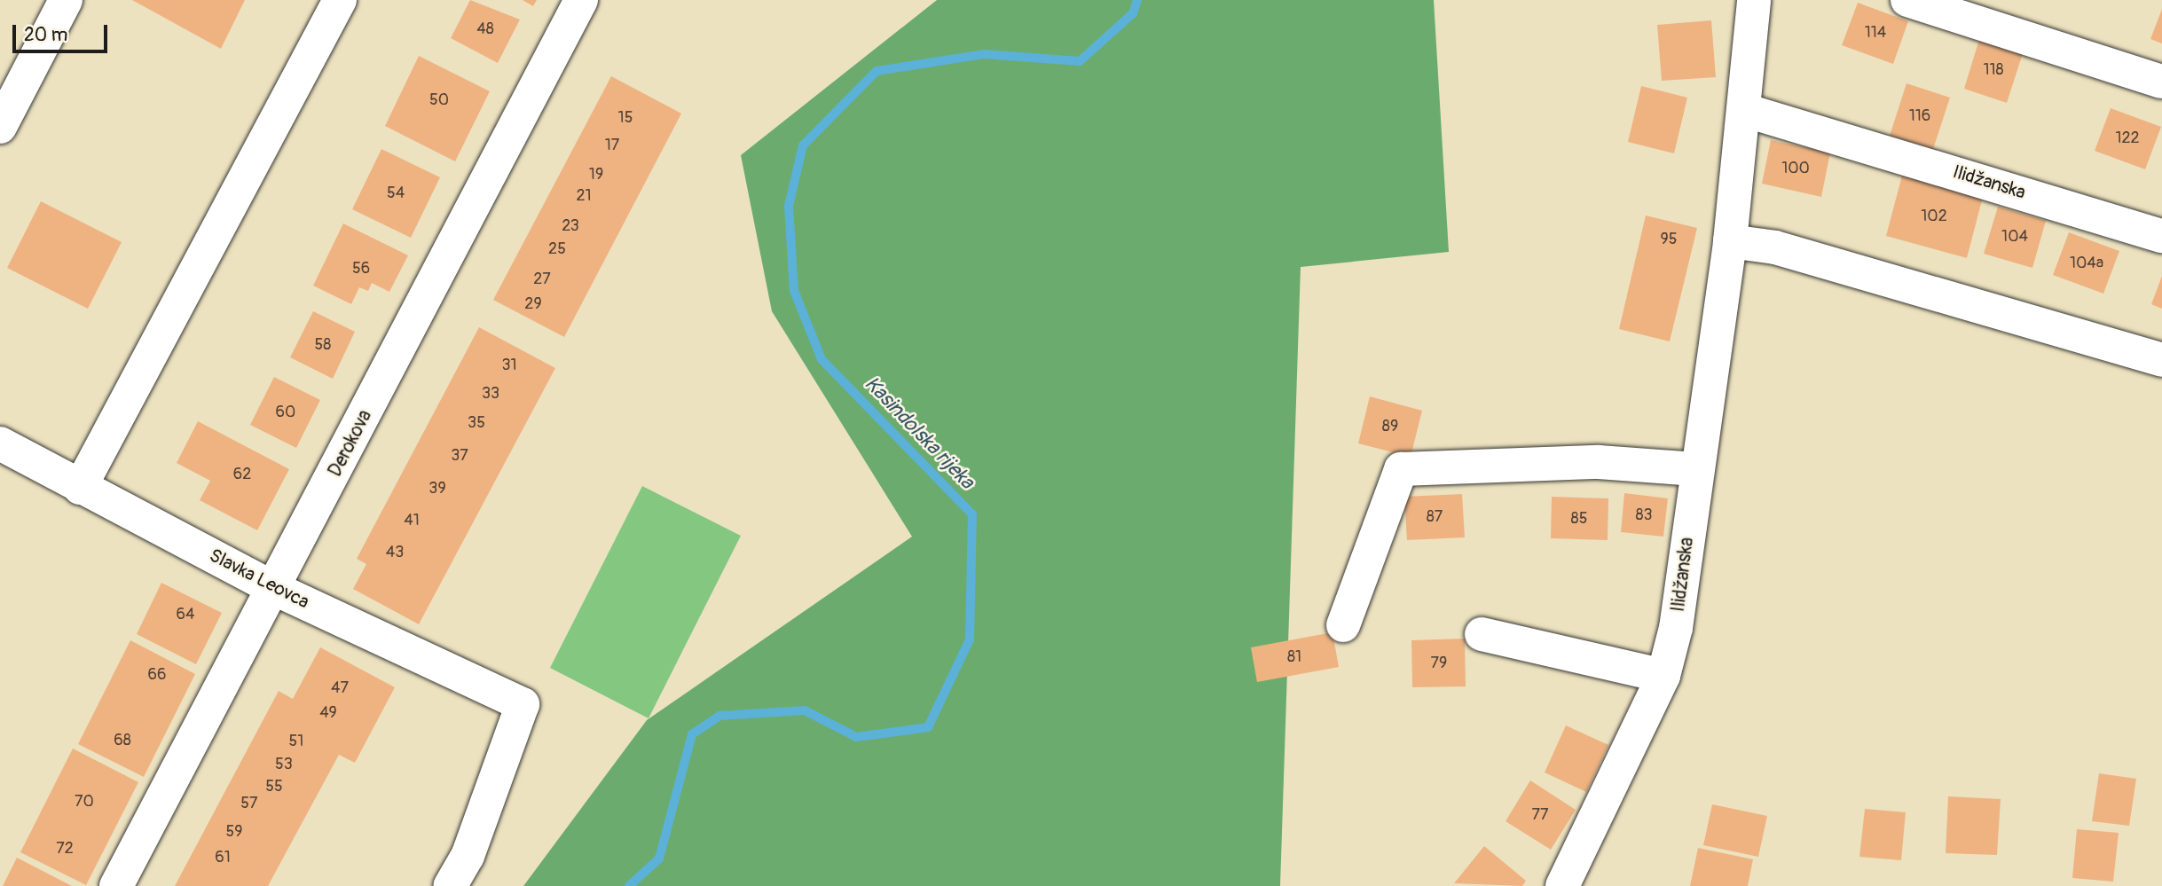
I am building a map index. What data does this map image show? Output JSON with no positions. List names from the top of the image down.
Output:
{
  "streets": {
    "street": ["Ilidžanska", "Derokova", "Slavka Leovca"]
  },
  "crossings": [
    ["Derokova", "Slavka Leovca"]
  ],
  "water": ["Kasindolska rijeka"],
  "house_numbers": [
    "48",
    "114",
    "118",
    "50",
    "116",
    "15",
    "122",
    "17",
    "100",
    "19",
    "54",
    "21",
    "102",
    "23",
    "104",
    "95",
    "25",
    "104a",
    "56",
    "27",
    "29",
    "58",
    "31",
    "33",
    "60",
    "35",
    "89",
    "37",
    "62",
    "39",
    "83",
    "87",
    "85",
    "41",
    "43",
    "64",
    "81",
    "79",
    "66",
    "47",
    "49",
    "68",
    "51",
    "53",
    "55",
    "70",
    "57",
    "77",
    "59",
    "72",
    "61"
  ],
  "scale_bar": "20 m"
}
